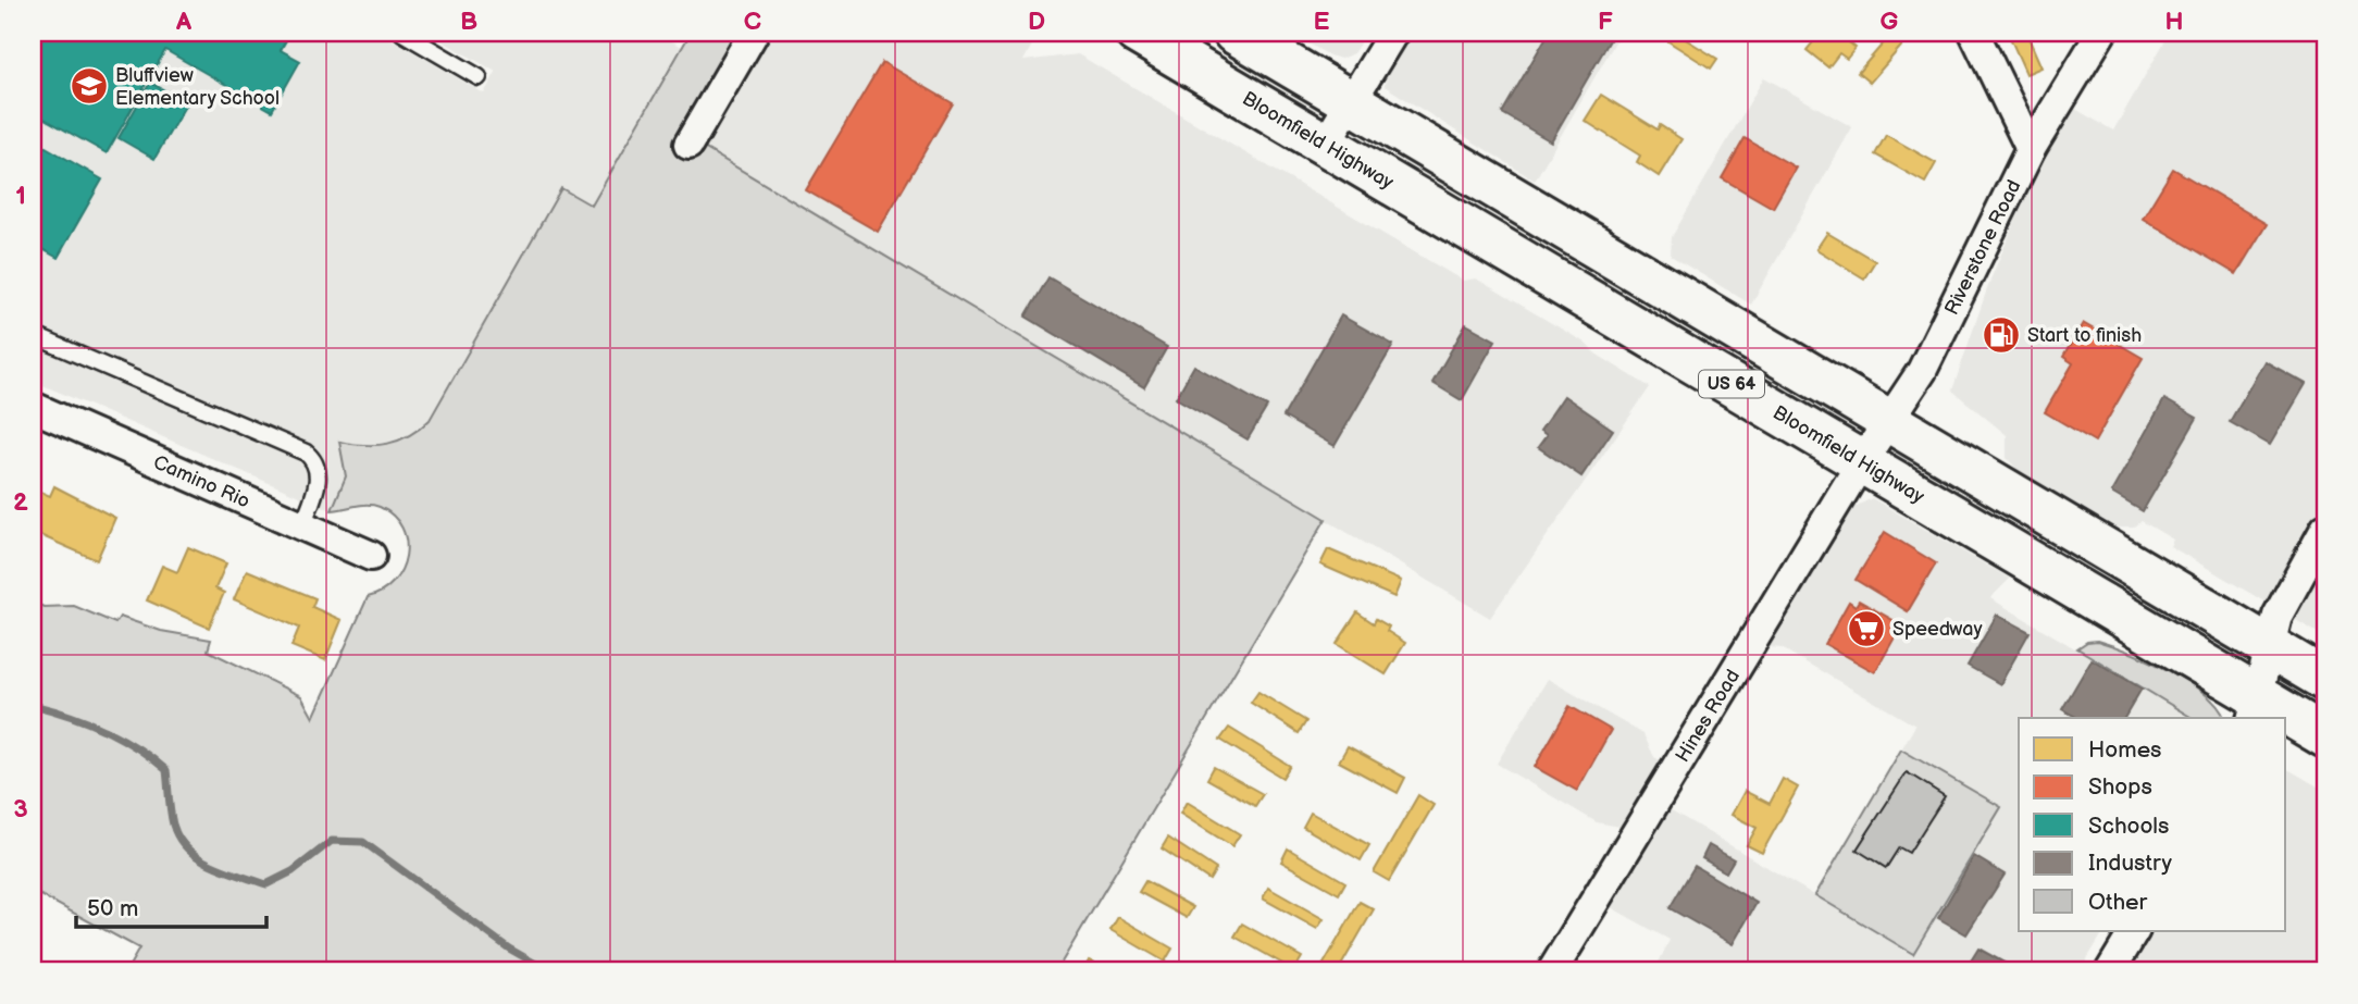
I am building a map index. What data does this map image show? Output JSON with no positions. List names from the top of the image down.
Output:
{
  "streets": {
    "highway": ["Bloomfield Highway", "US 64"],
    "street": ["Riverstone Road", "Camino Rio", "Hines Road"]
  },
  "crossings": [
    ["Bloomfield Highway", "Riverstone Road"],
    ["Bloomfield Highway", "Hines Road"],
    ["Riverstone Road", "US 64"],
    ["Riverstone Road", "Hines Road"]
  ],
  "places": {
    "school or university": ["Bluffview Elementary School"],
    "fuel station": ["Start to finish"],
    "supermarket": ["Speedway"]
  },
  "legend": [
    "Homes",
    "Shops",
    "Schools",
    "Industry",
    "Other"
  ],
  "scale_bar": "50 m",
  "grid": {
    "columns": [
      "A",
      "B",
      "C",
      "D",
      "E",
      "F",
      "G",
      "H"
    ],
    "rows": ["1", "2", "3"]
  }
}
